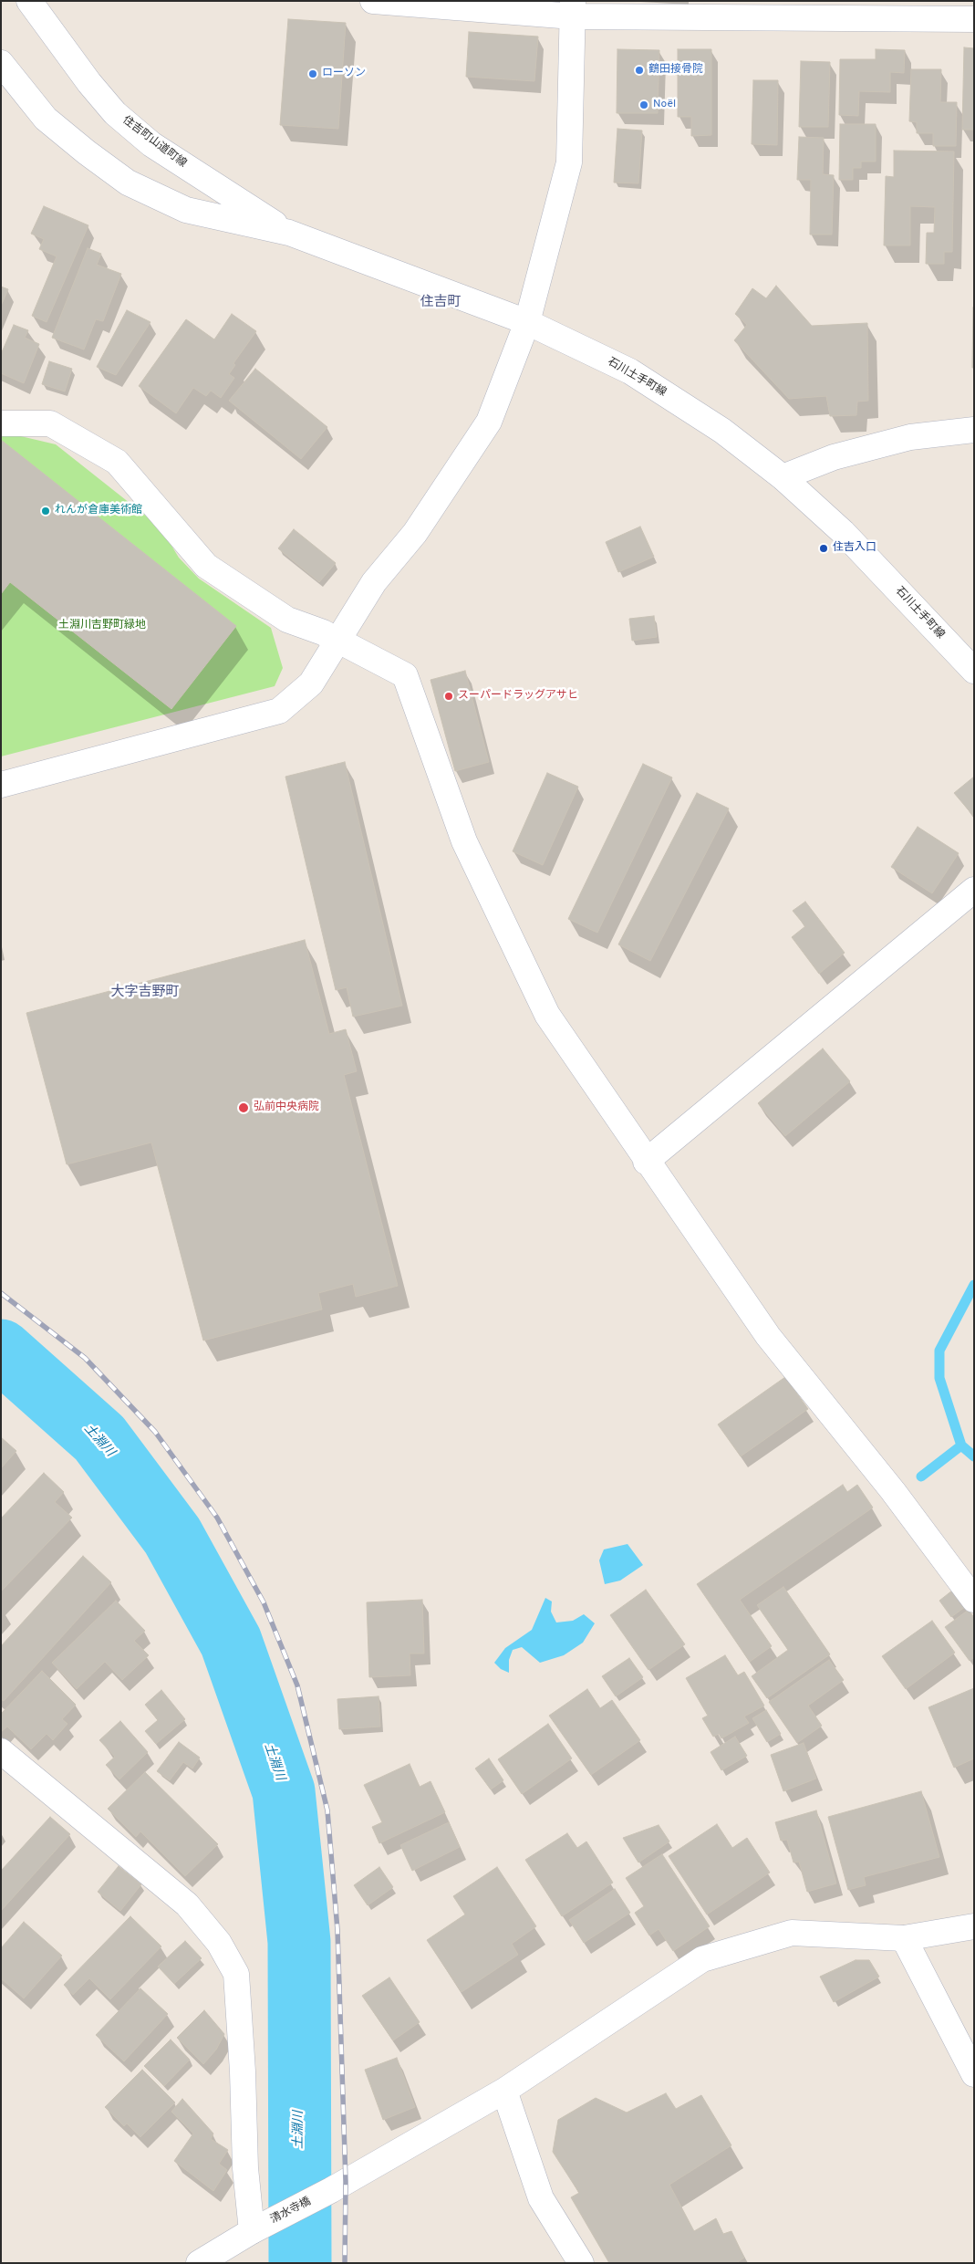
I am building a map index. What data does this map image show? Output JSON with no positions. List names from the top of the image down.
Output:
{
  "streets": {
    "street": ["住吉町山道町線", "石川土手町線", "清水寺橋"]
  },
  "crossings": [
    ["住吉町山道町線", "石川土手町線"]
  ],
  "districts": ["住吉町", "大字吉野町"],
  "water": ["土淵川"],
  "parks": ["土淵川吉野町緑地"],
  "places": [
    "鶴田接骨院",
    "ローソン",
    "Noël",
    "れんが倉庫美術館",
    "住吉入口",
    "スーパードラッグアサヒ",
    "弘前中央病院"
  ]
}
